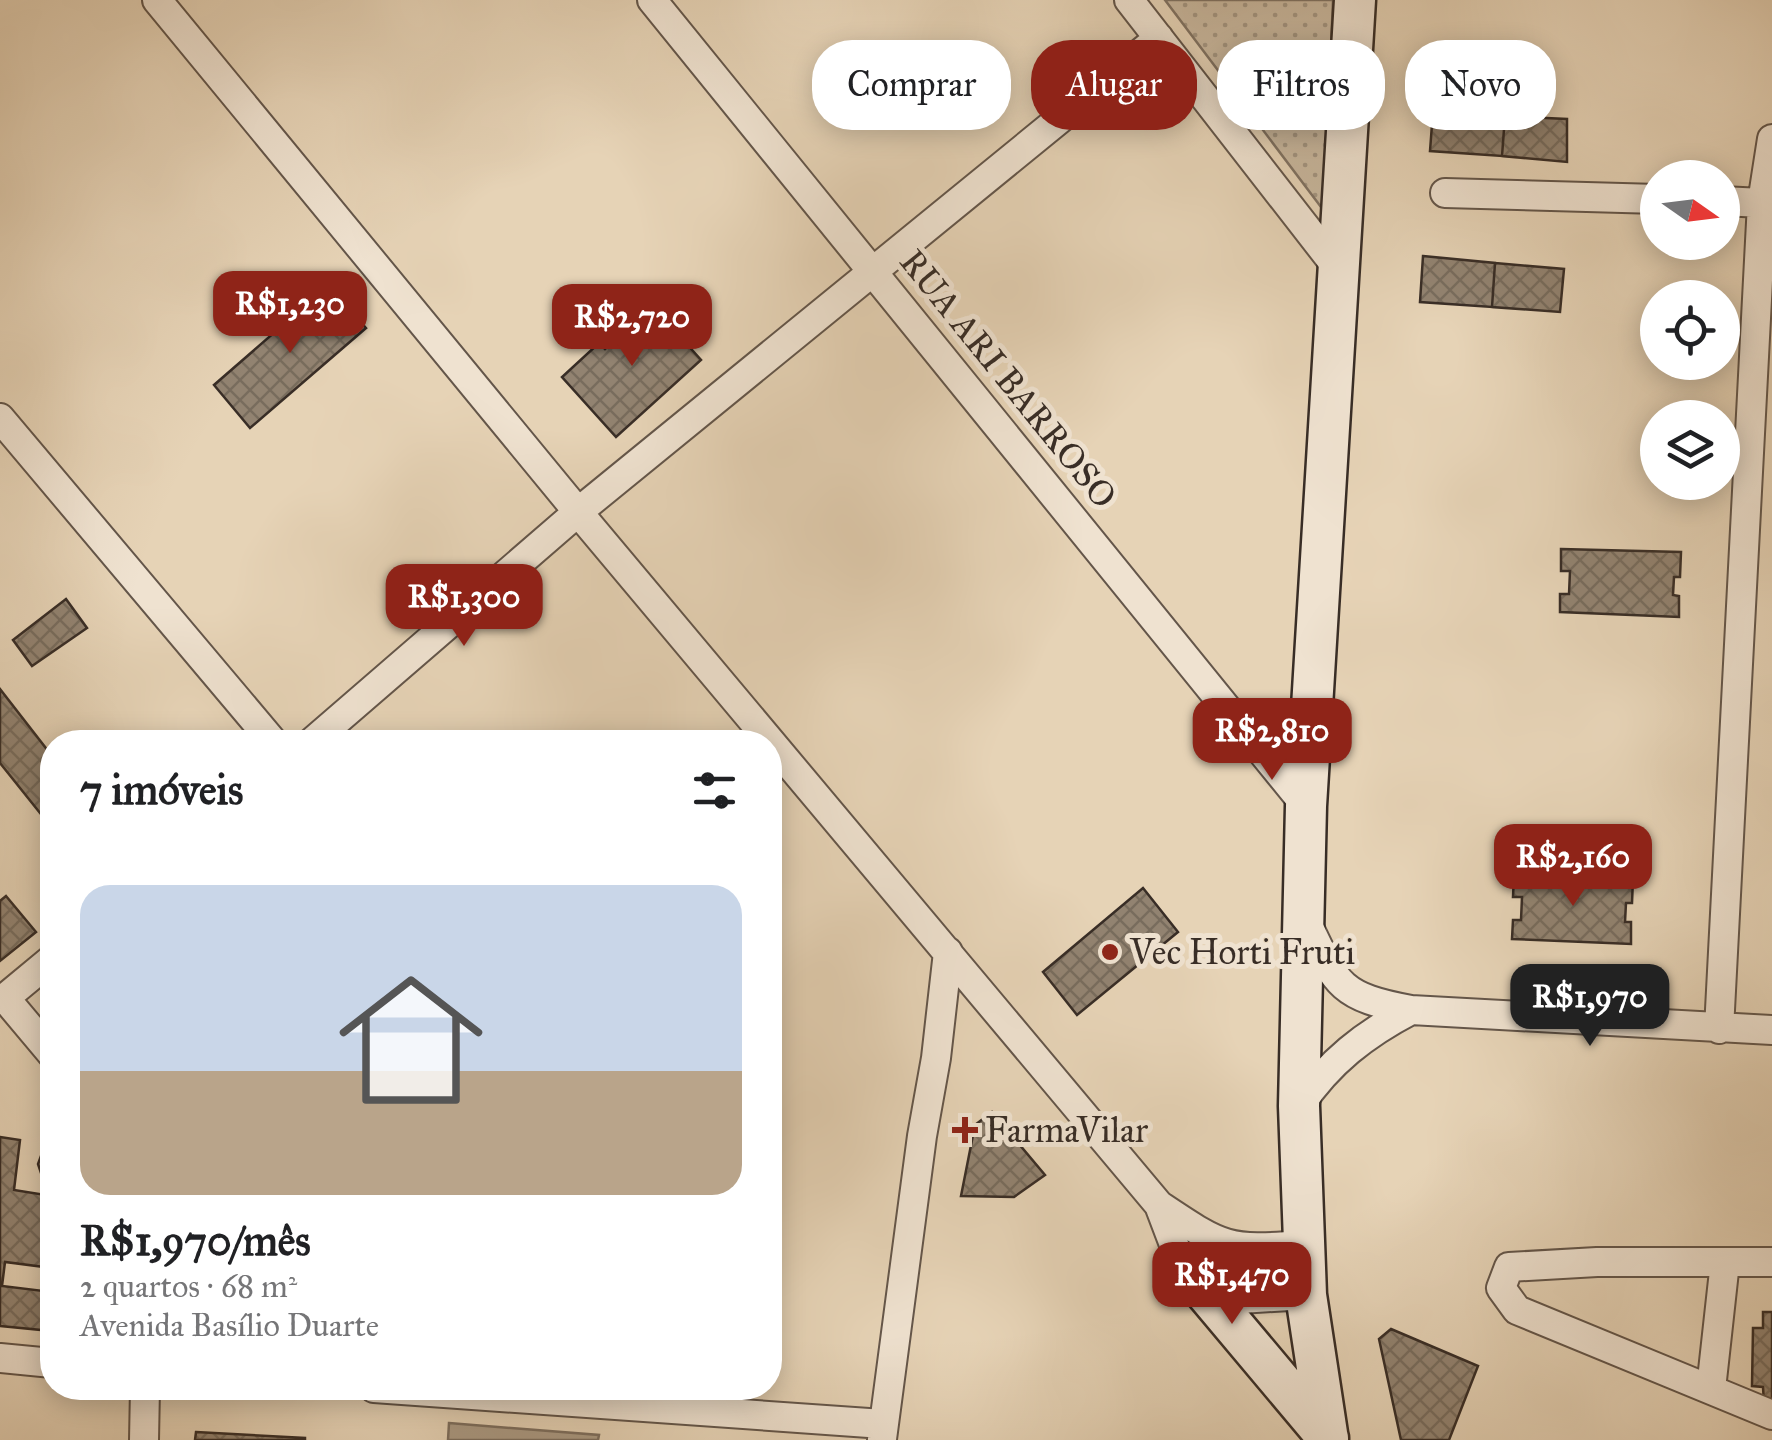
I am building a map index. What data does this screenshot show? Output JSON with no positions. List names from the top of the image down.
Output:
{
  "streets": {
    "street": ["RUA ARI BARROSO"]
  },
  "places": {
    "other": ["Vec Horti Fruti"],
    "health": ["FarmaVilar"]
  },
  "north": "right",
  "page": {
    "chip": [
      "Comprar",
      "Alugar",
      "Filtros",
      "Novo"
    ],
    "price": [
      "R$1,230",
      "R$2,720",
      "R$1,300",
      "R$2,810",
      "R$2,160",
      "R$1,970",
      "R$1,470"
    ],
    "heading": "7 imóveis",
    "list": [
      {
        "name": "R$1,970/mês",
        "note": "2 quartos · 68 m² · Avenida Basílio Duarte"
      }
    ]
  }
}
